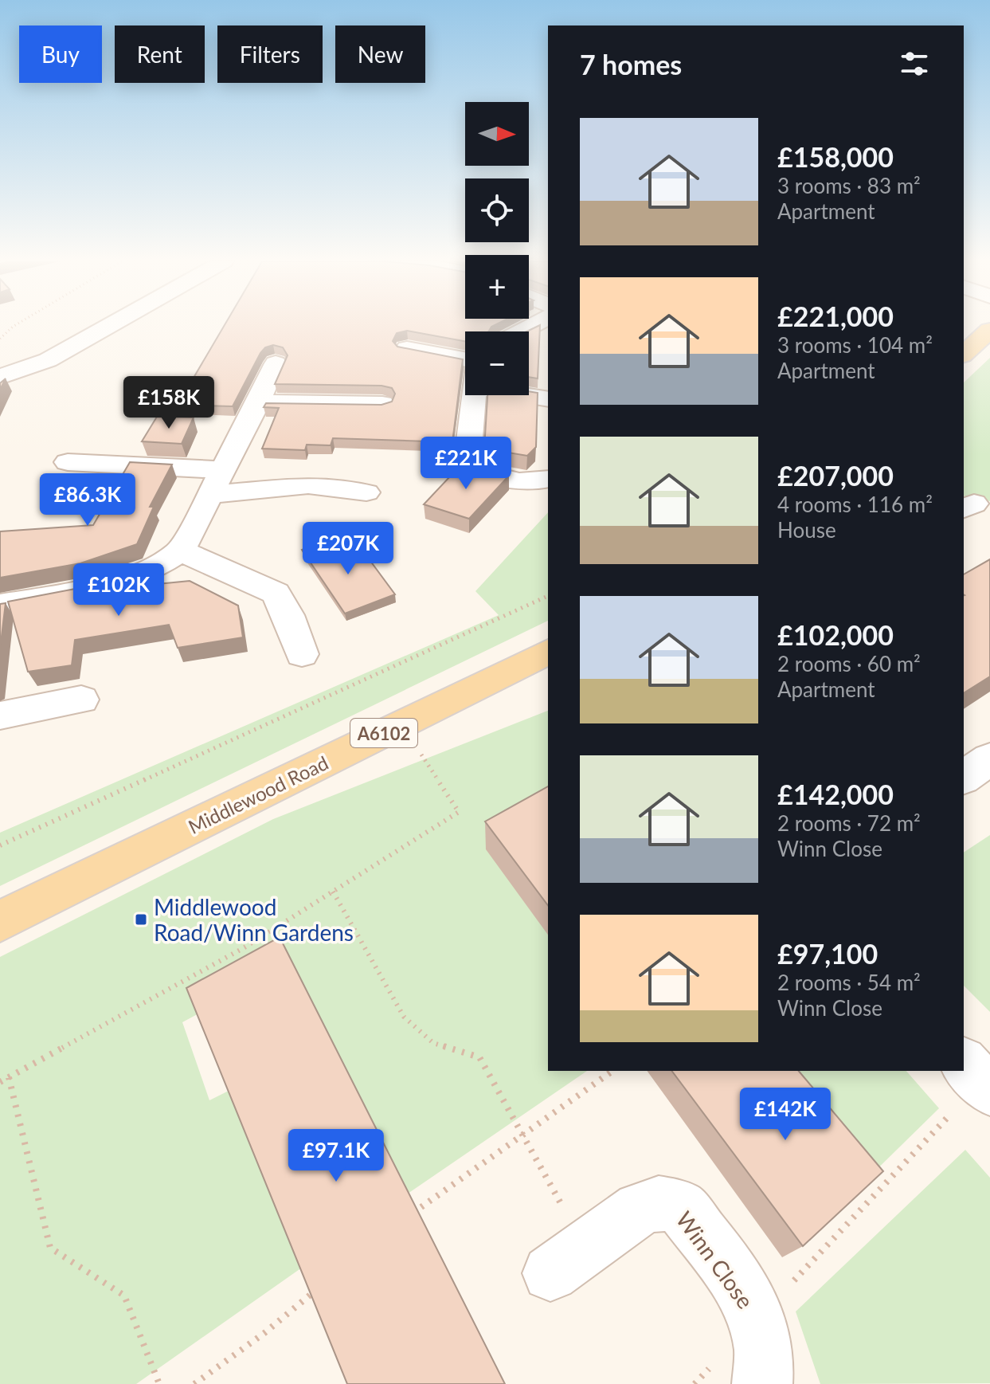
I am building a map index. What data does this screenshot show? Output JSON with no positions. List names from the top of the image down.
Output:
{
  "streets": {
    "main road": ["A6102", "Middlewood Road"],
    "street": ["Winn Close"]
  },
  "places": {
    "transit": ["Middlewood Road/Winn Gardens"]
  },
  "north": "right",
  "page": {
    "chip": [
      "Buy",
      "Rent",
      "Filters",
      "New"
    ],
    "heading": "7 homes",
    "map_buttons": ["+", "−"],
    "list": [
      {
        "name": "£158,000",
        "note": "3 rooms · 83 m² · Apartment"
      },
      {
        "name": "£221,000",
        "note": "3 rooms · 104 m² · Apartment"
      },
      {
        "name": "£207,000",
        "note": "4 rooms · 116 m² · House"
      },
      {
        "name": "£102,000",
        "note": "2 rooms · 60 m² · Apartment"
      },
      {
        "name": "£142,000",
        "note": "2 rooms · 72 m² · Winn Close"
      },
      {
        "name": "£97,100",
        "note": "2 rooms · 54 m² · Winn Close"
      }
    ],
    "price": [
      "£158K",
      "£221K",
      "£86.3K",
      "£207K",
      "£102K",
      "£142K",
      "£97.1K"
    ]
  }
}
